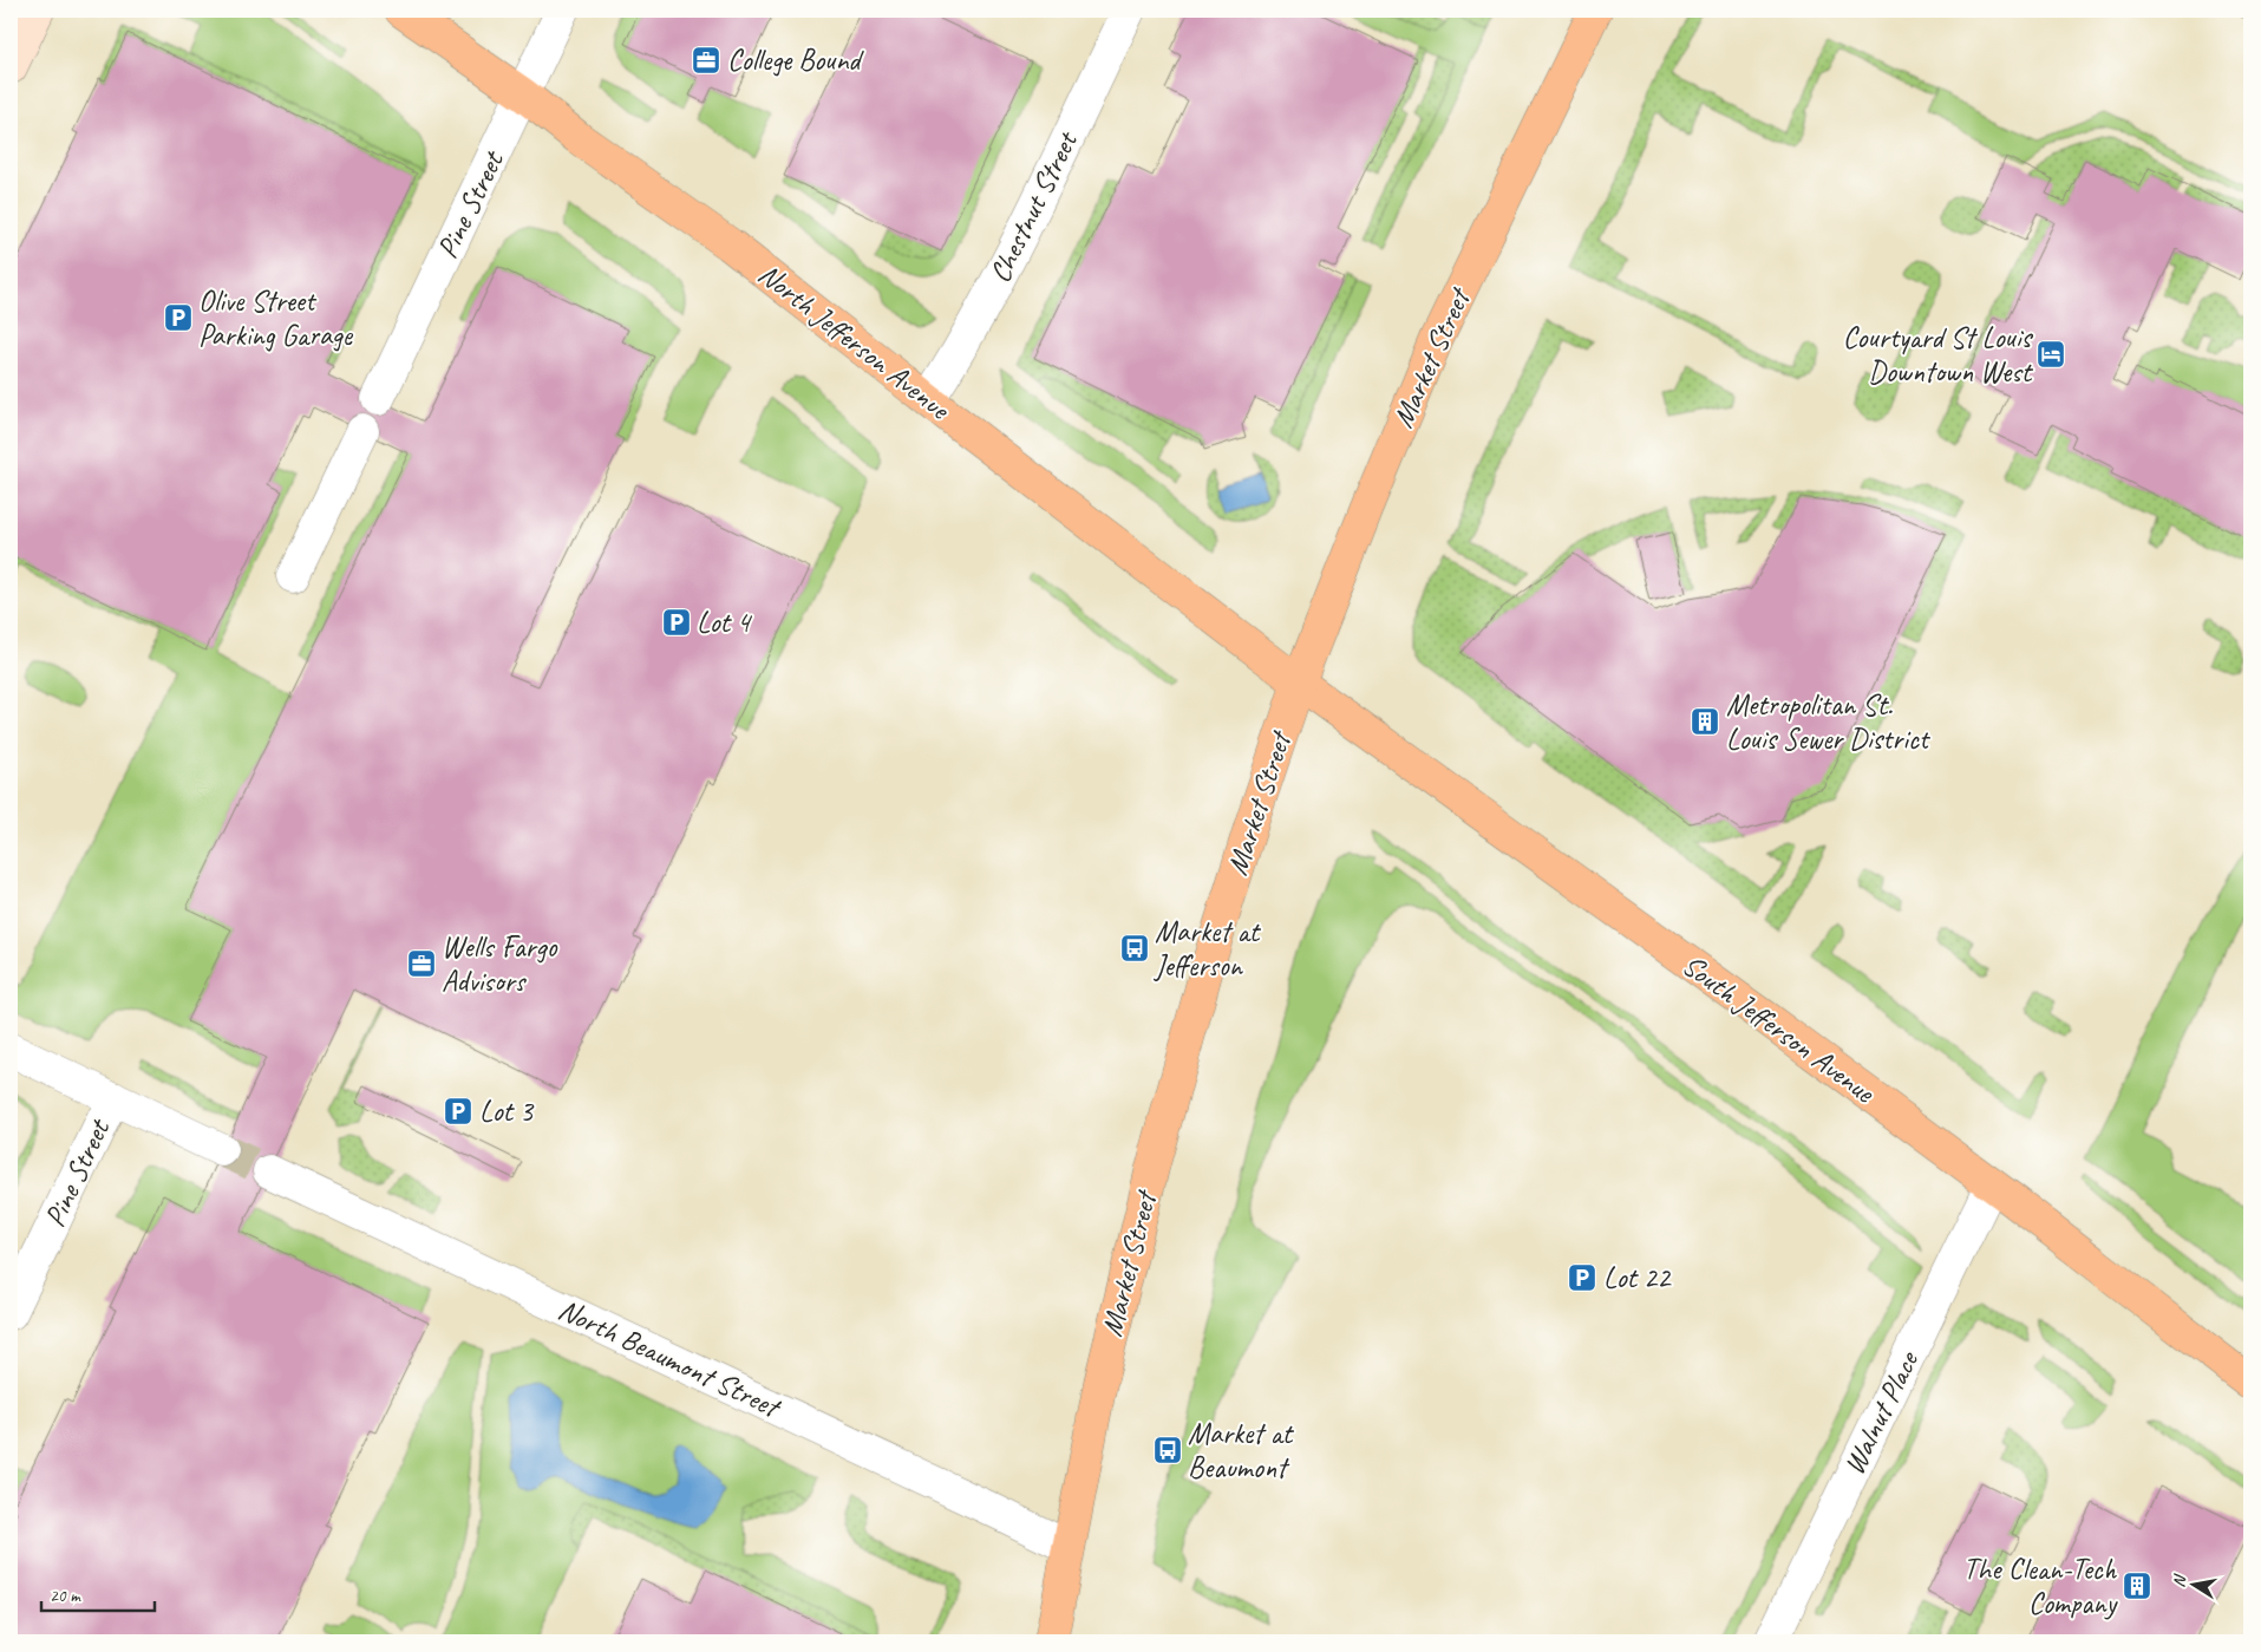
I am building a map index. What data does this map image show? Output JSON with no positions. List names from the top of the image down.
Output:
{
  "streets": {
    "main road": ["North Jefferson Avenue", "Market Street", "South Jefferson Avenue"],
    "street": [
      "Pine Street",
      "Chestnut Street",
      "North Beaumont Street",
      "Walnut Place"
    ]
  },
  "crossings": [
    ["Pine Street", "North Jefferson Avenue"],
    ["Chestnut Street", "North Jefferson Avenue"],
    ["North Jefferson Avenue", "Market Street"],
    ["North Jefferson Avenue", "South Jefferson Avenue"],
    ["Market Street", "South Jefferson Avenue"],
    ["Market Street", "North Beaumont Street"],
    ["South Jefferson Avenue", "Walnut Place"]
  ],
  "places": {
    "office": ["College Bound", "Wells Fargo Advisors"],
    "parking": [
      "Olive Street Parking Garage",
      "Lot 4",
      "Lot 3",
      "Lot 22"
    ],
    "hotel": ["Courtyard St Louis Downtown West"],
    "building": ["Metropolitan St. Louis Sewer District", "The Clean-Tech Company"],
    "bus stop": ["Market at Jefferson", "Market at Beaumont"]
  },
  "scale_bar": "20 m",
  "north": "left"
}
